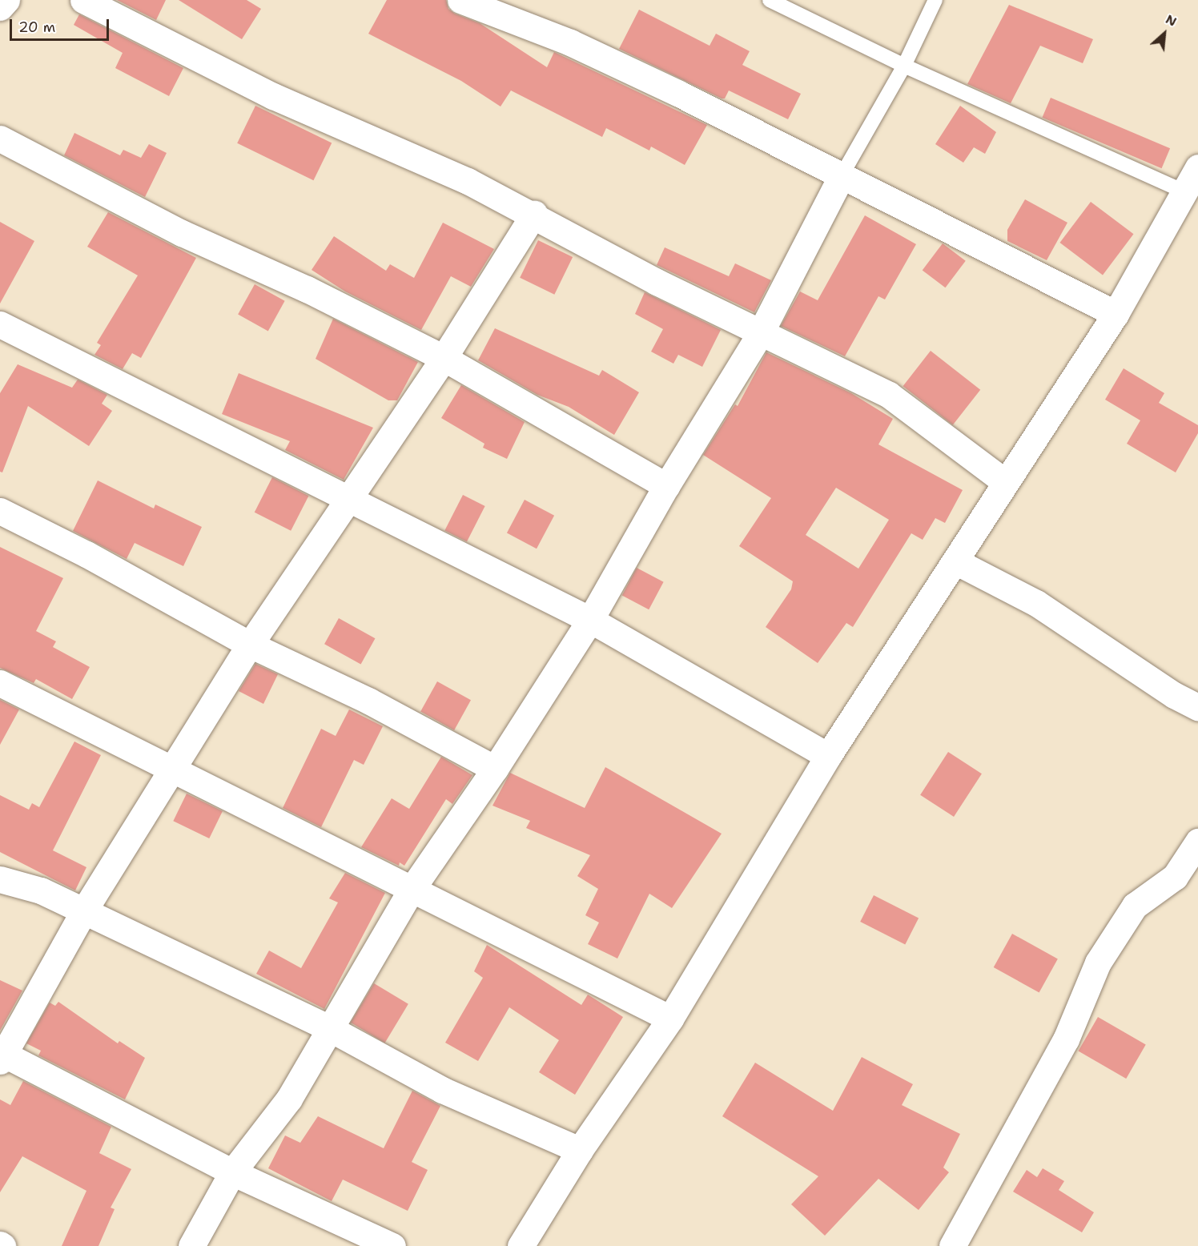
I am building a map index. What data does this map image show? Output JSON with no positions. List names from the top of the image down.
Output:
{
  "scale_bar": "20 m",
  "north": "top right"
}
